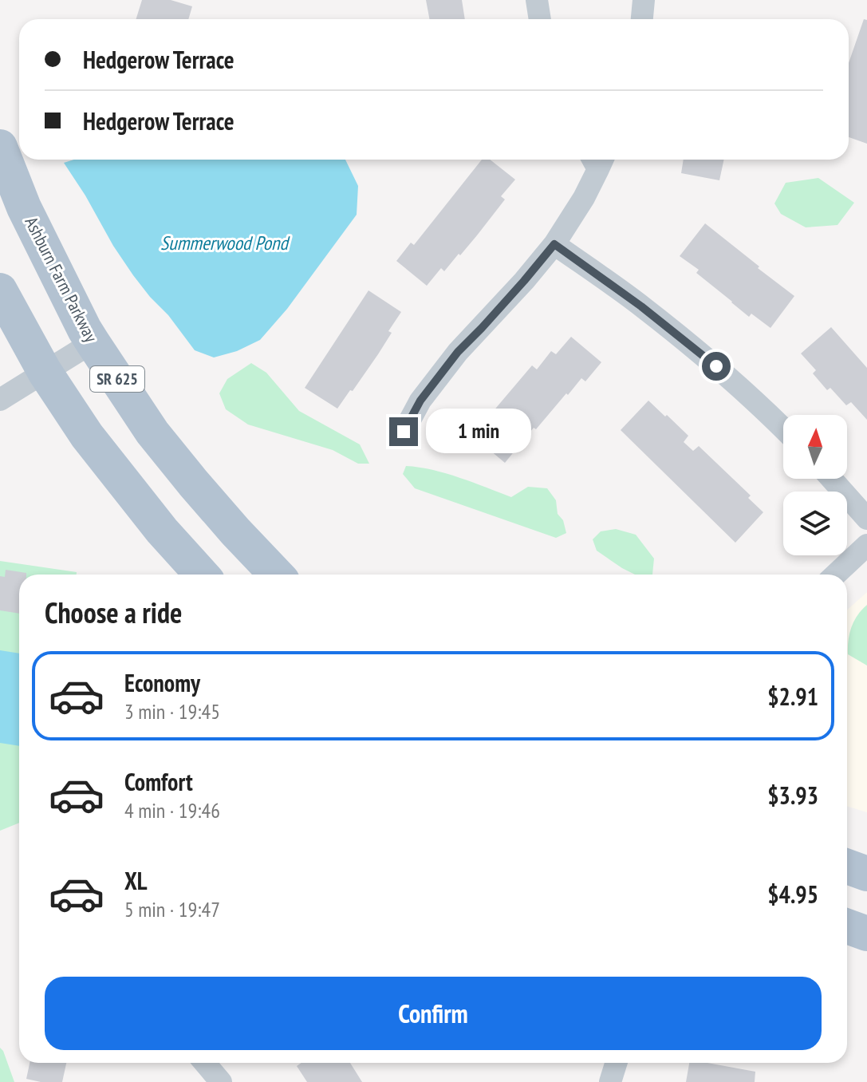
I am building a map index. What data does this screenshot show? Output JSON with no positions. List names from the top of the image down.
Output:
{
  "streets": {
    "main road": ["Ashburn Farm Parkway", "SR 625"]
  },
  "water": ["Summerwood Pond"],
  "north": "top",
  "page": {
    "banner": ["Hedgerow Terrace", "Hedgerow Terrace"],
    "bubble": "1 min",
    "heading": "Choose a ride",
    "list": [
      {
        "name": "Economy",
        "note": "3 min · 19:45",
        "value": "$2.91"
      },
      {
        "name": "Comfort",
        "note": "4 min · 19:46",
        "value": "$3.93"
      },
      {
        "name": "XL",
        "note": "5 min · 19:47",
        "value": "$4.95"
      }
    ],
    "buttons": "Confirm"
  }
}
